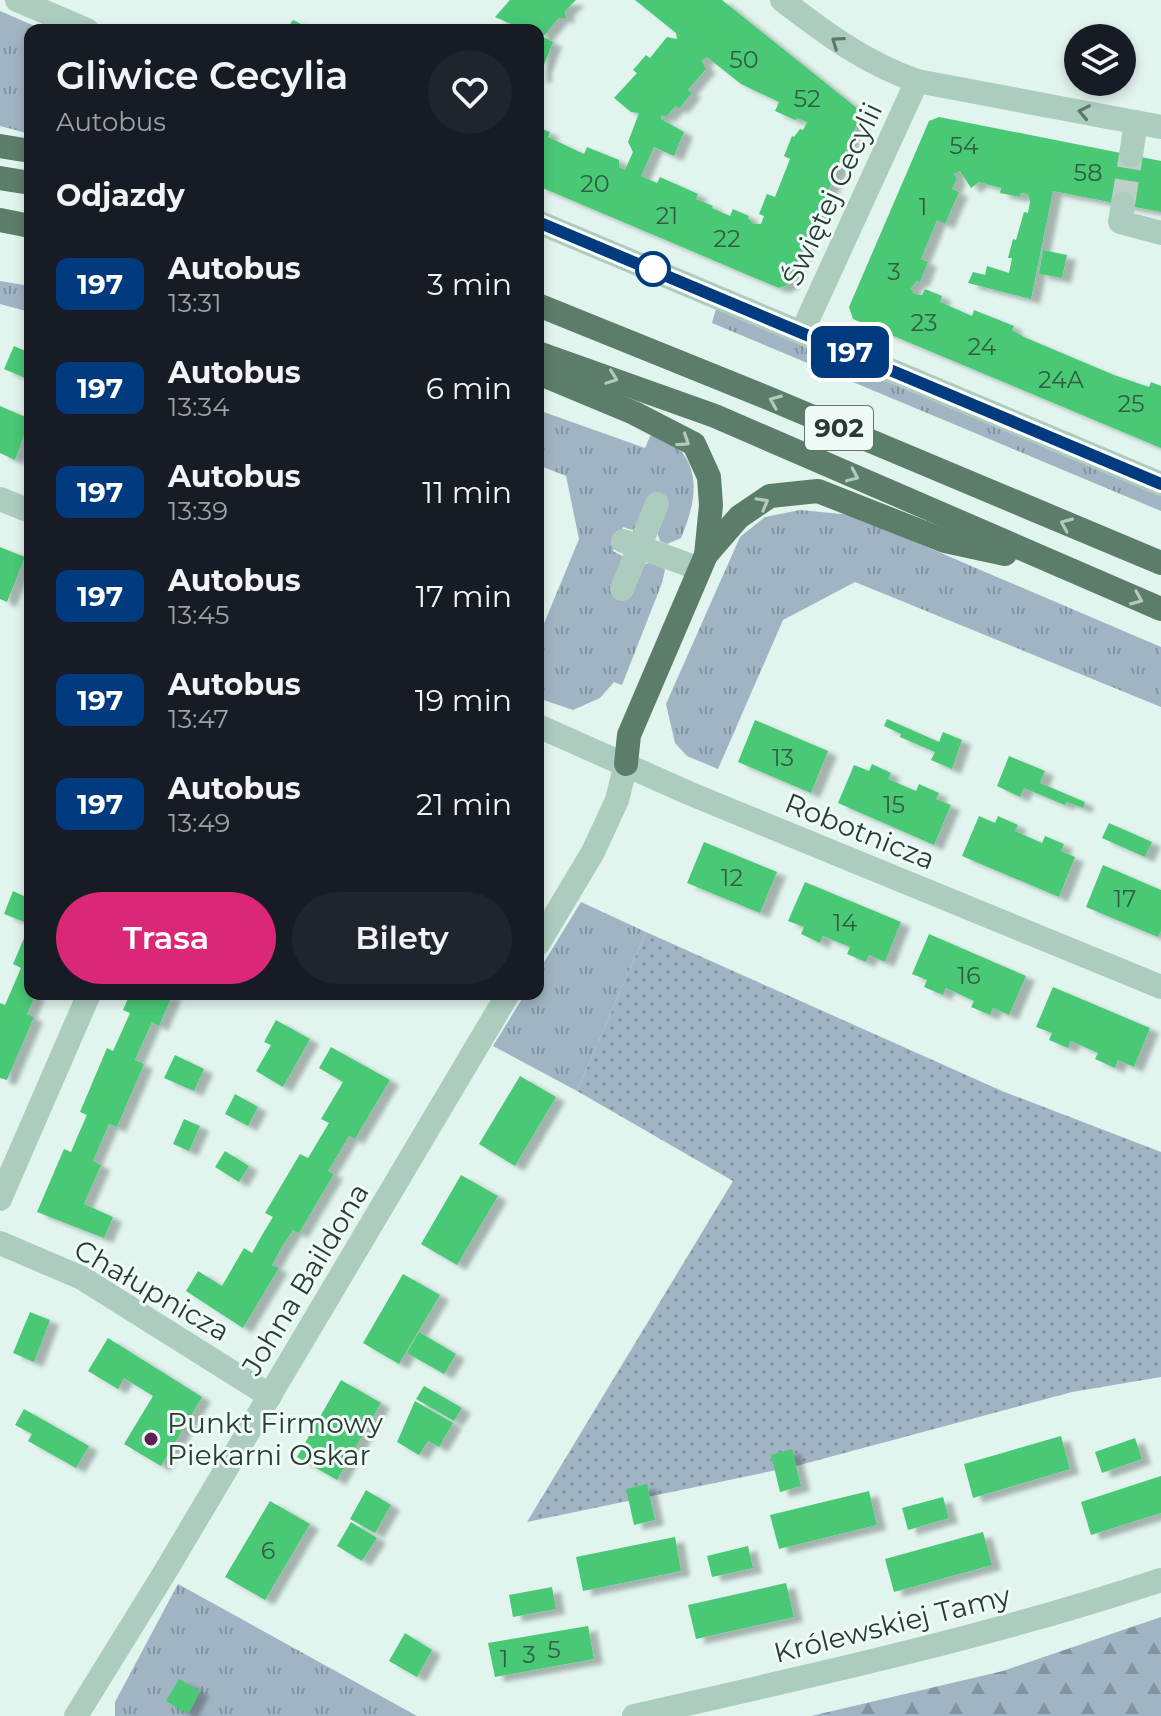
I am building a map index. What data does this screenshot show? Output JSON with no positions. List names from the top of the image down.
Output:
{
  "streets": {
    "main road": ["902"],
    "street": [
      "Świętej Cecylii",
      "Robotnicza",
      "Johna Baildona",
      "Chałupnicza",
      "Królewskiej Tamy"
    ]
  },
  "crossings": [
    ["Johna Baildona", "Chałupnicza"]
  ],
  "places": ["Punkt Firmowy Piekarni Oskar"],
  "lines": ["bus line 197"],
  "house_numbers": [
    "50",
    "52",
    "54",
    "58",
    "20",
    "1",
    "21",
    "22",
    "3",
    "23",
    "24",
    "24A",
    "25",
    "13",
    "15",
    "12",
    "17",
    "14",
    "16",
    "6",
    "5",
    "3",
    "1"
  ],
  "page": {
    "on_map": "197",
    "heading": [
      ["Gliwice Cecylia", "Autobus"],
      "Odjazdy"
    ],
    "list": [
      {
        "mark": "197",
        "name": "Autobus",
        "note": "13:31",
        "value": "3 min"
      },
      {
        "mark": "197",
        "name": "Autobus",
        "note": "13:34",
        "value": "6 min"
      },
      {
        "mark": "197",
        "name": "Autobus",
        "note": "13:39",
        "value": "11 min"
      },
      {
        "mark": "197",
        "name": "Autobus",
        "note": "13:45",
        "value": "17 min"
      },
      {
        "mark": "197",
        "name": "Autobus",
        "note": "13:47",
        "value": "19 min"
      },
      {
        "mark": "197",
        "name": "Autobus",
        "note": "13:49",
        "value": "21 min"
      }
    ],
    "buttons": ["Trasa", "Bilety"]
  }
}
